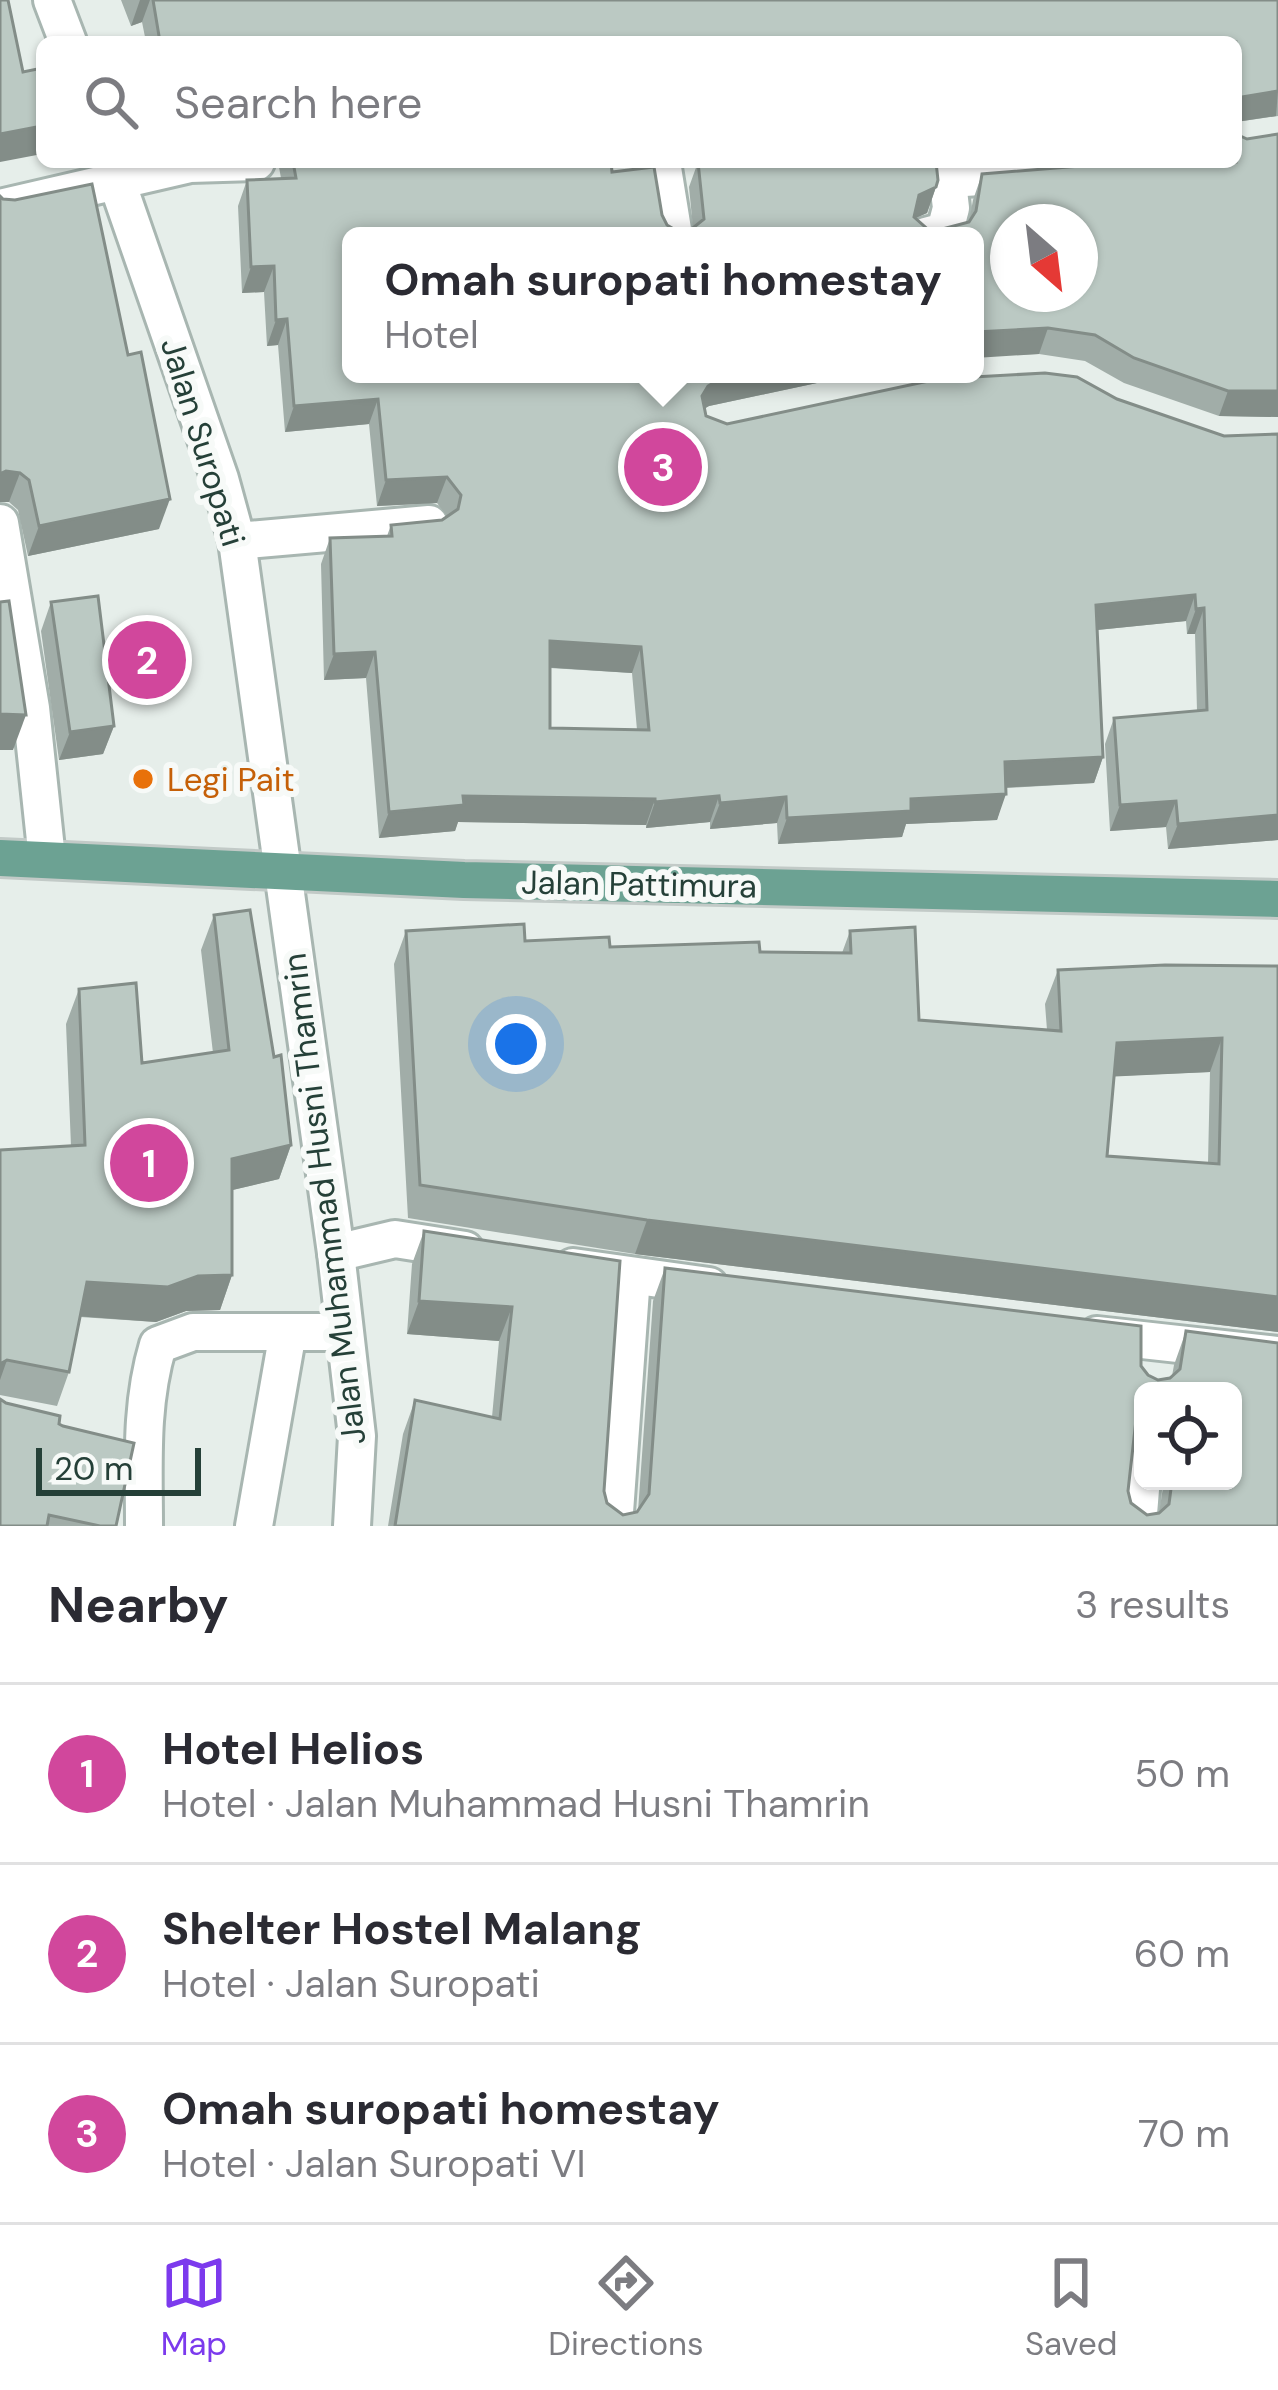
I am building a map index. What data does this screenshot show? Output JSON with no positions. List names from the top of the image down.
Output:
{
  "streets": {
    "main road": ["Jalan Pattimura"],
    "street": ["Jalan Suropati", "Jalan Muhammad Husni Thamrin"]
  },
  "crossings": [
    ["Jalan Suropati", "Jalan Pattimura"],
    ["Jalan Suropati", "Jalan Muhammad Husni Thamrin"],
    ["Jalan Pattimura", "Jalan Muhammad Husni Thamrin"]
  ],
  "places": ["Legi Pait"],
  "scale_bar": "20 m",
  "north": "bottom right",
  "page": {
    "search": "Search here",
    "popup": ["Omah suropati homestay", "Hotel"],
    "pins": ["3", "2", "1"],
    "scale": "20 m",
    "heading": ["Nearby", "3 results"],
    "list": [
      {
        "mark": "1",
        "name": "Hotel Helios",
        "note": "Hotel · Jalan Muhammad Husni Thamrin",
        "value": "50 m"
      },
      {
        "mark": "2",
        "name": "Shelter Hostel Malang",
        "note": "Hotel · Jalan Suropati",
        "value": "60 m"
      },
      {
        "mark": "3",
        "name": "Omah suropati homestay",
        "note": "Hotel · Jalan Suropati VI",
        "value": "70 m"
      }
    ],
    "nav": ["Map", "Directions", "Saved"]
  }
}
